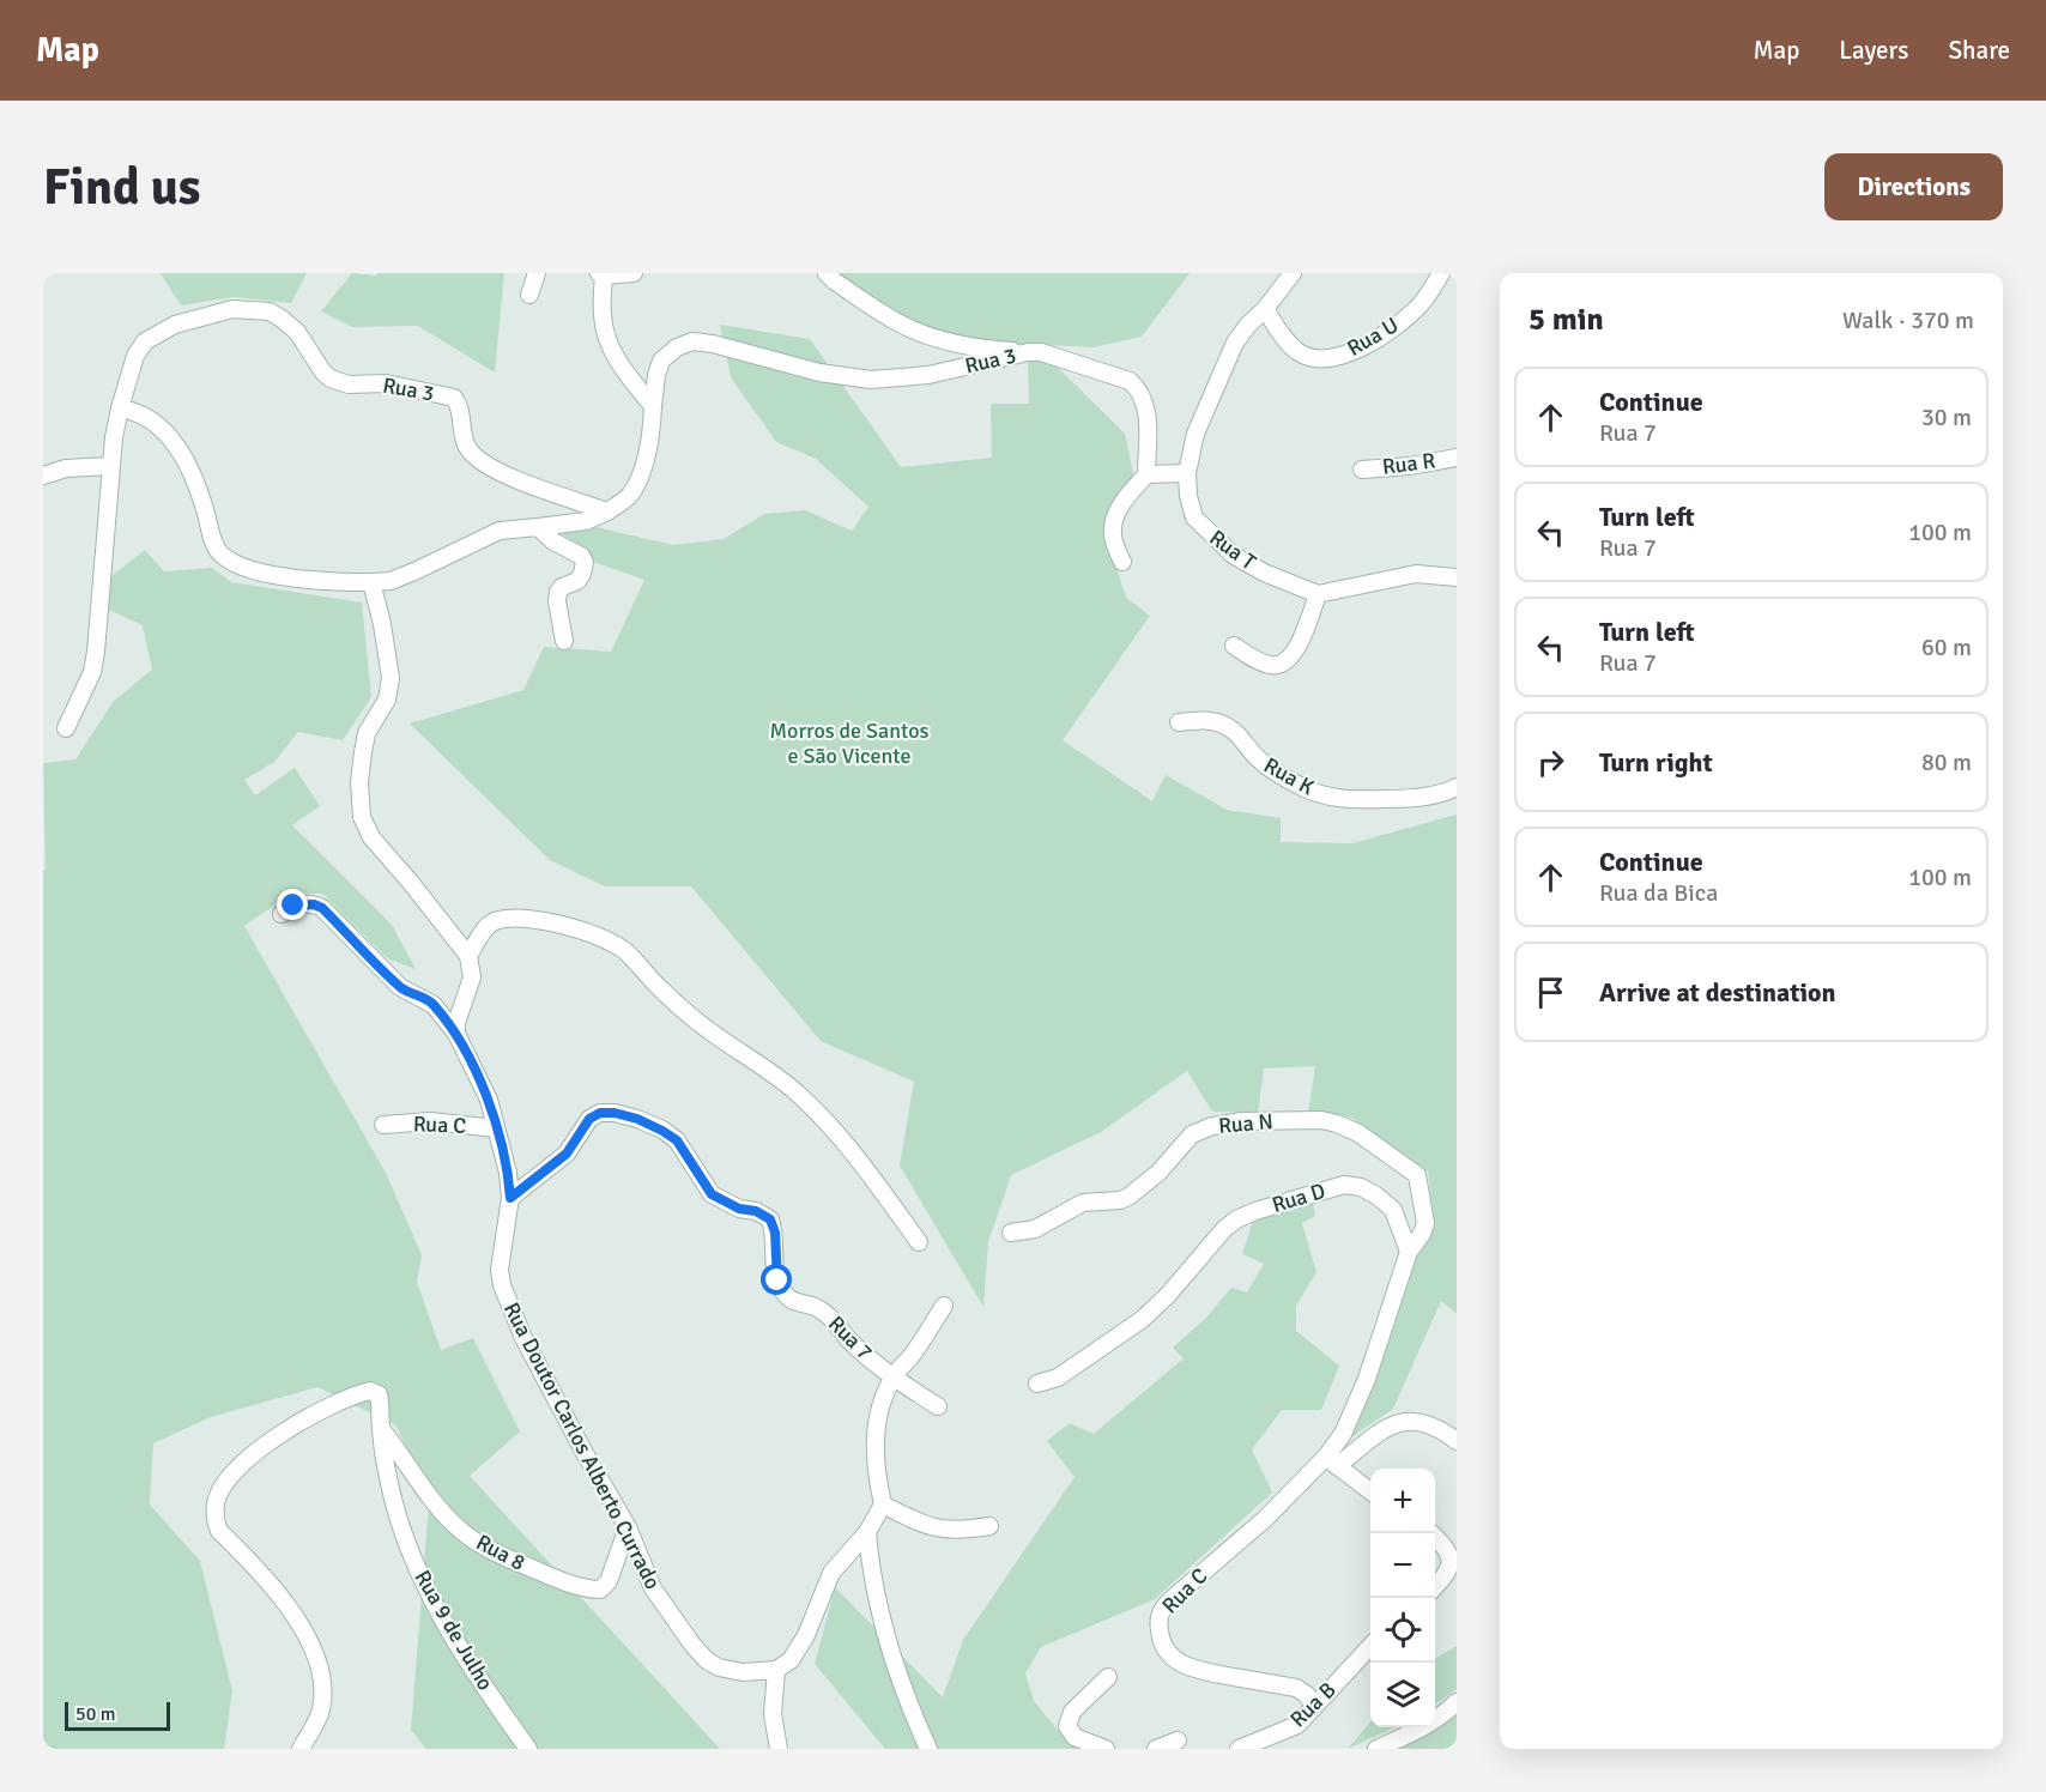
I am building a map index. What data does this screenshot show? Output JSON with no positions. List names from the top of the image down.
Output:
{
  "streets": {
    "street": [
      "Rua U",
      "Rua 3",
      "Rua R",
      "Rua T",
      "Rua K",
      "Rua N",
      "Rua C",
      "Rua D",
      "Rua 7",
      "Rua Doutor Carlos Alberto Currado",
      "Rua 8",
      "Rua 9 de Julho",
      "Rua B"
    ]
  },
  "crossings": [
    ["Rua U", "Rua T"],
    ["Rua N", "Rua D"],
    ["Rua C", "Rua Doutor Carlos Alberto Currado"],
    ["Rua C", "Rua B"],
    ["Rua 7", "Rua Doutor Carlos Alberto Currado"],
    ["Rua Doutor Carlos Alberto Currado", "Rua 8"],
    ["Rua 8", "Rua 9 de Julho"]
  ],
  "parks": ["Morros de Santos e São Vicente"],
  "scale_bar": "50 m",
  "page": {
    "header": "Map",
    "nav": ["Map", "Layers", "Share"],
    "buttons": "Directions",
    "title": "Find us",
    "heading": ["5 min", "Walk · 370 m"],
    "list": [
      ["Continue", "Rua 7", "30 m"],
      ["Turn left", "Rua 7", "100 m"],
      ["Turn left", "Rua 7", "60 m"],
      ["Turn right", "80 m"],
      ["Continue", "Rua da Bica", "100 m"],
      "Arrive at destination"
    ],
    "map_buttons": ["+", "−"],
    "scale": "50 m"
  }
}
